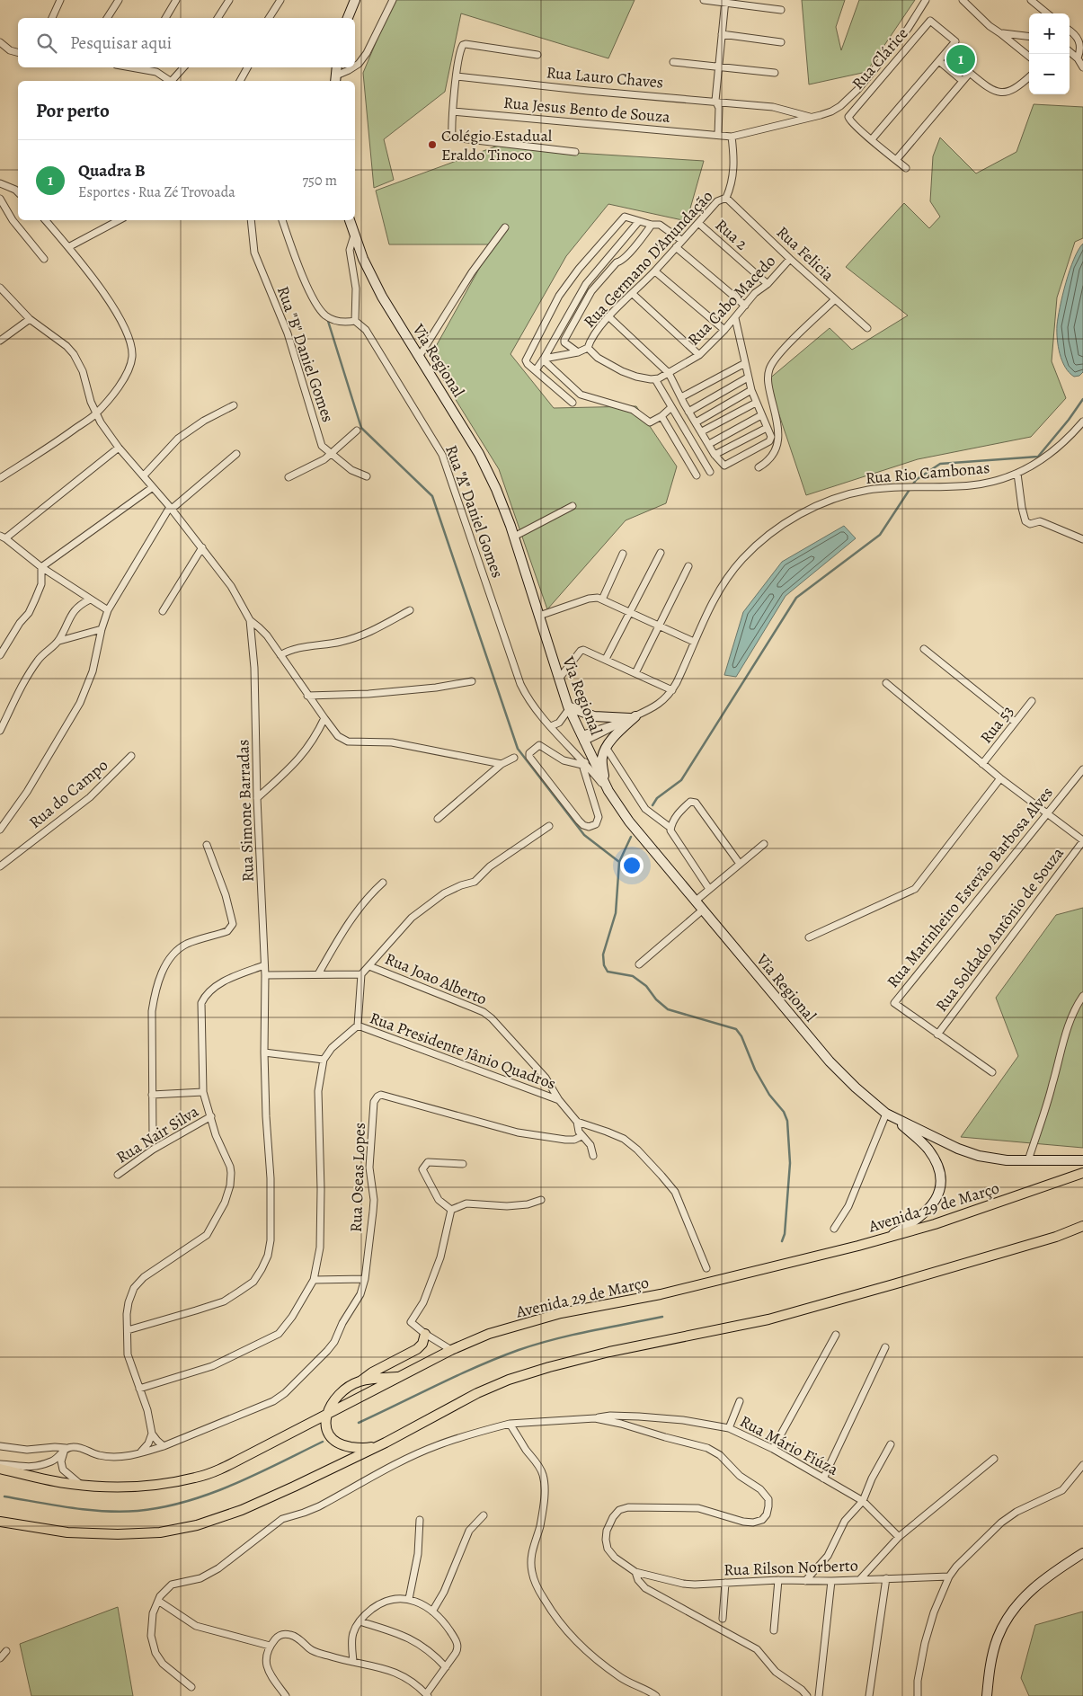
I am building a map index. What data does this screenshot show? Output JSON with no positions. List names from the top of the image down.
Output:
{
  "streets": {
    "main road": ["Via Regional", "Avenida 29 de Março"],
    "street": [
      "Rua Clárice",
      "Rua Lauro Chaves",
      "Rua Jesus Bento de Souza",
      "Rua 2",
      "Rua Felicia",
      "Rua Germano D'Anundação",
      "Rua Cabo Macedo",
      "Rua \"B\" Daniel Gomes",
      "Rua Rio Cambonas",
      "Rua \"A\" Daniel Gomes",
      "Rua 53",
      "Rua do Campo",
      "Rua Simone Barradas",
      "Rua Marinheiro Estevão Barbosa Alves",
      "Rua Soldado Antônio de Souza",
      "Rua Joao Alberto",
      "Rua Presidente Jânio Quadros",
      "Rua Nair Silva",
      "Rua Oseas Lopes",
      "Rua Mário Fiúza",
      "Rua Rilson Norberto"
    ]
  },
  "crossings": [
    ["Rua Jesus Bento de Souza", "Rua Germano D'Anundação"],
    ["Rua 2", "Rua Germano D'Anundação"],
    ["Rua 2", "Rua Cabo Macedo"],
    ["Rua Felicia", "Rua Germano D'Anundação"],
    ["Rua Felicia", "Rua Cabo Macedo"],
    ["Via Regional", "Rua Rio Cambonas"],
    ["Via Regional", "Rua \"A\" Daniel Gomes"],
    ["Via Regional", "Avenida 29 de Março"],
    ["Rua Marinheiro Estevão Barbosa Alves", "Rua Soldado Antônio de Souza"],
    ["Rua Joao Alberto", "Rua Presidente Jânio Quadros"]
  ],
  "places": ["Colégio Estadual Eraldo Tinoco"],
  "page": {
    "map_buttons": ["+", "−"],
    "search": "Pesquisar aqui",
    "pins": "1",
    "heading": "Por perto",
    "list": [
      {
        "mark": "1",
        "name": "Quadra B",
        "note": "Esportes · Rua Zé Trovoada",
        "value": "750 m"
      }
    ]
  }
}
